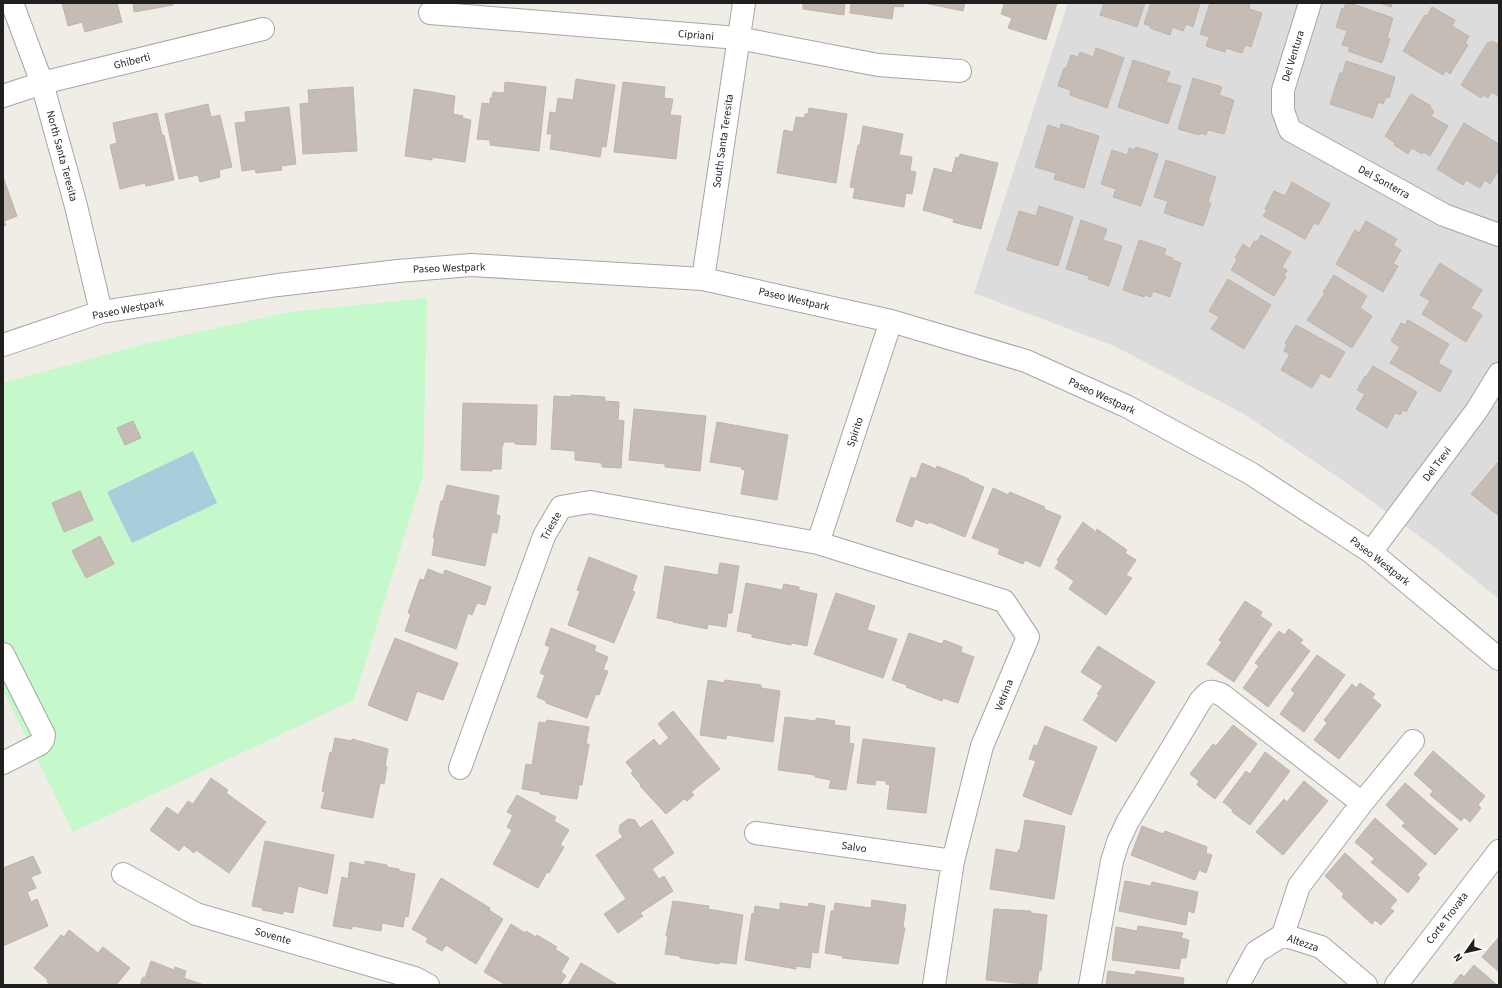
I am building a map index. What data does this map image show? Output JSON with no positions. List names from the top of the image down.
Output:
{
  "streets": {
    "street": [
      "Cipriani",
      "Del Ventura",
      "Ghiberti",
      "South Santa Teresita",
      "North Santa Teresita",
      "Del Sonterra",
      "Paseo Westpark",
      "Spirito",
      "Del Trevi",
      "Trieste",
      "Vetrina",
      "Salvo",
      "Corte Trovata",
      "Sovente",
      "Altezza"
    ]
  },
  "crossings": [
    ["Cipriani", "South Santa Teresita"],
    ["Del Ventura", "Del Sonterra"],
    ["Ghiberti", "North Santa Teresita"],
    ["South Santa Teresita", "Paseo Westpark"],
    ["North Santa Teresita", "Paseo Westpark"],
    ["Paseo Westpark", "Spirito"],
    ["Paseo Westpark", "Del Trevi"],
    ["Spirito", "Trieste"],
    ["Spirito", "Vetrina"],
    ["Trieste", "Vetrina"],
    ["Vetrina", "Salvo"]
  ],
  "north": "bottom left"
}
